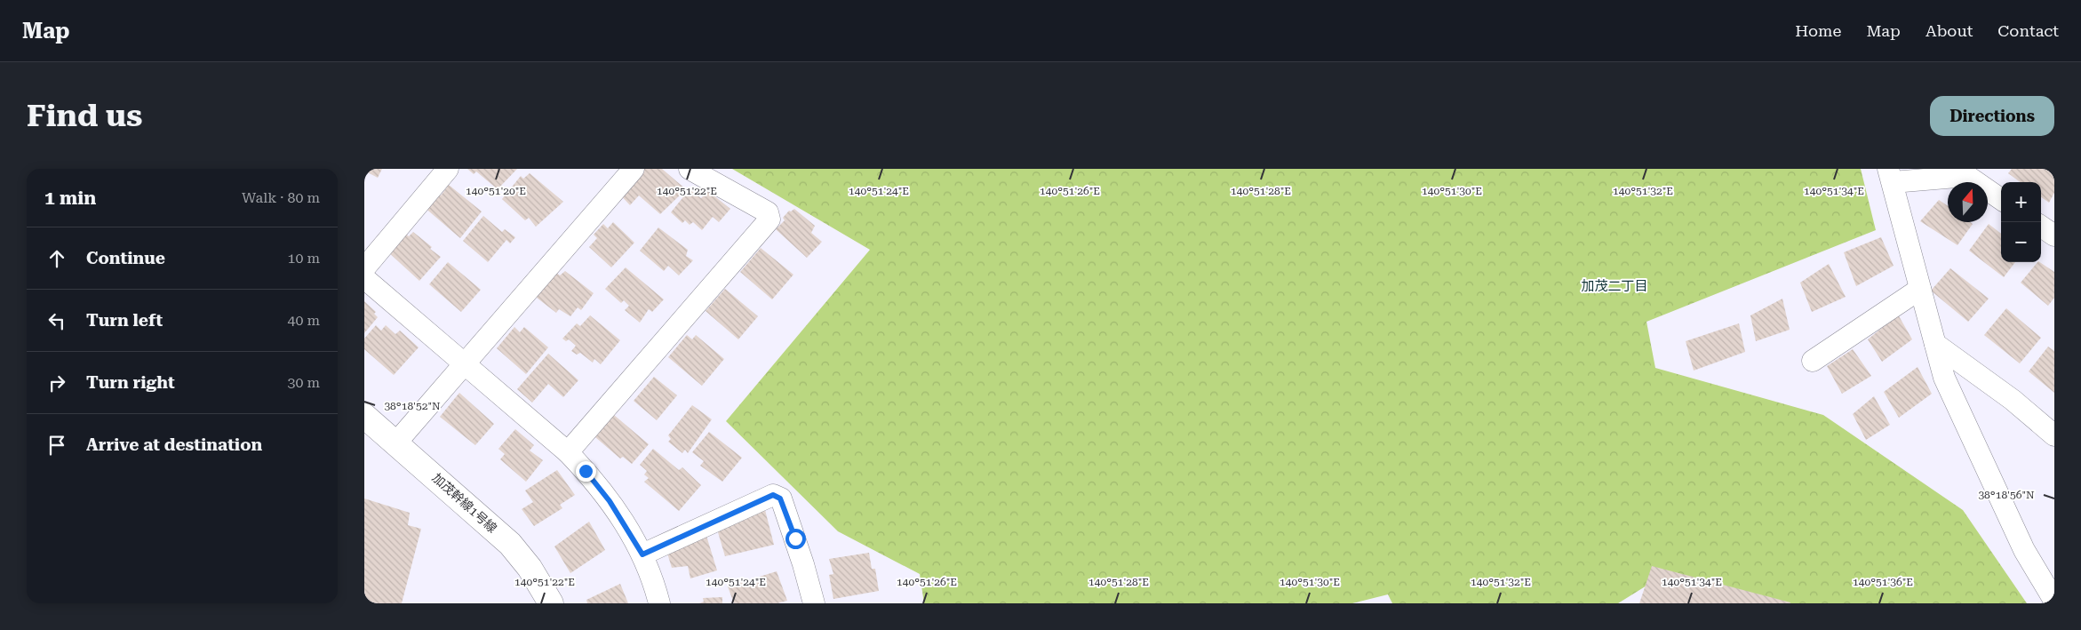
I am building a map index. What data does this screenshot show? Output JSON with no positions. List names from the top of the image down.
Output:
{
  "streets": {
    "street": ["加茂幹線1号線"]
  },
  "districts": ["加茂二丁目"],
  "north": "top",
  "page": {
    "header": "Map",
    "nav": [
      "Home",
      "Map",
      "About",
      "Contact"
    ],
    "buttons": "Directions",
    "title": "Find us",
    "heading": ["1 min", "Walk · 80 m"],
    "map_buttons": ["+", "−"],
    "list": [
      ["Continue", "10 m"],
      ["Turn left", "40 m"],
      ["Turn right", "30 m"],
      "Arrive at destination"
    ]
  },
  "coordinates": [
    "140°51'20\"E",
    "140°51'22\"E",
    "140°51'24\"E",
    "140°51'26\"E",
    "140°51'28\"E",
    "140°51'30\"E",
    "140°51'32\"E",
    "140°51'34\"E",
    "38°18'52\"N",
    "38°18'56\"N",
    "140°51'36\"E"
  ]
}
